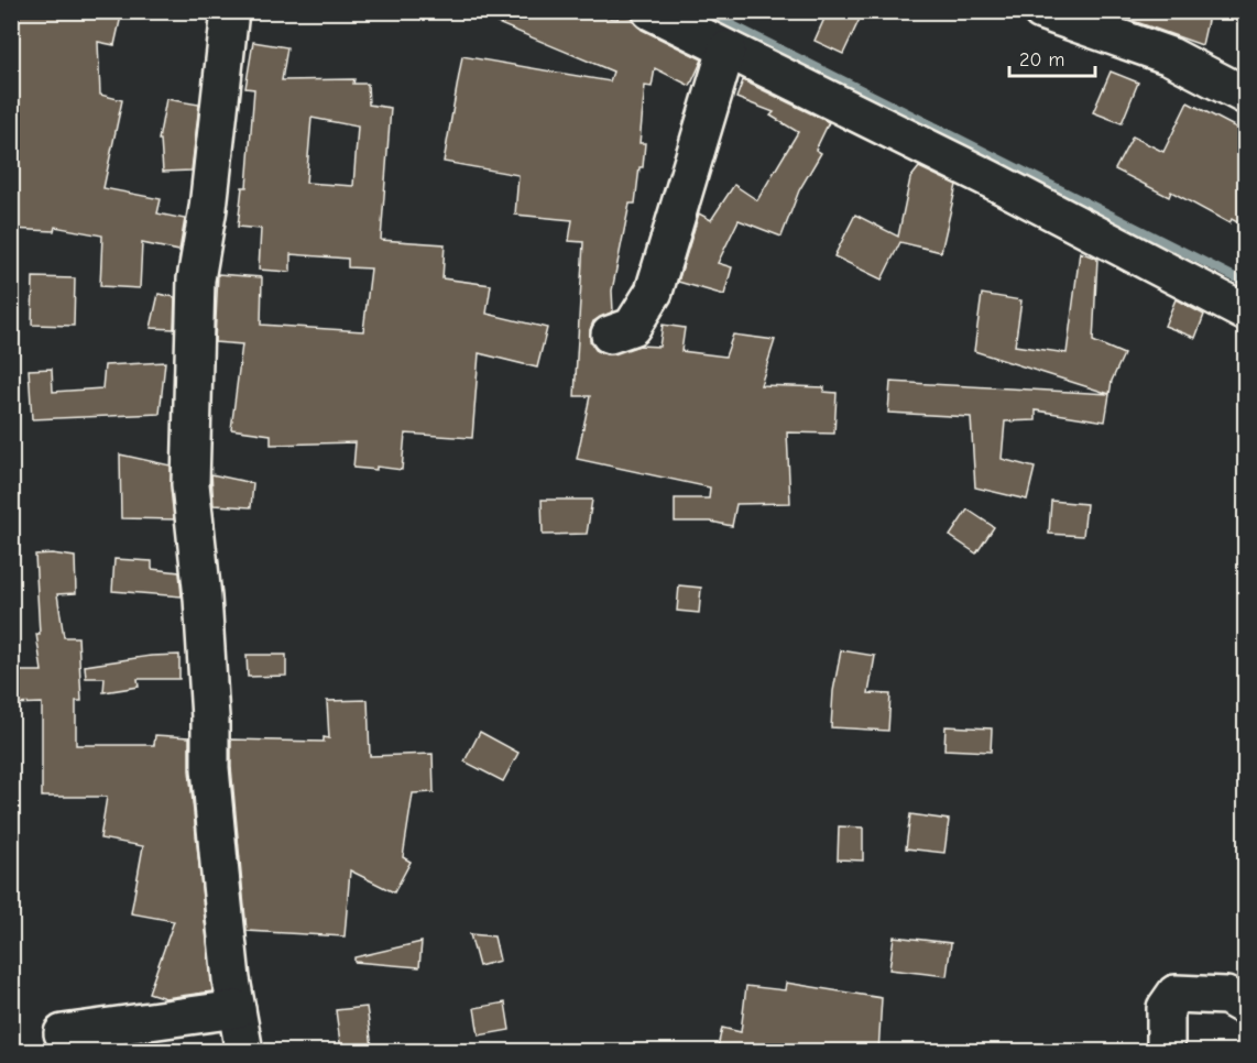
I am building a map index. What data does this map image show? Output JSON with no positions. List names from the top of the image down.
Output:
{
  "scale_bar": "20 m"
}
